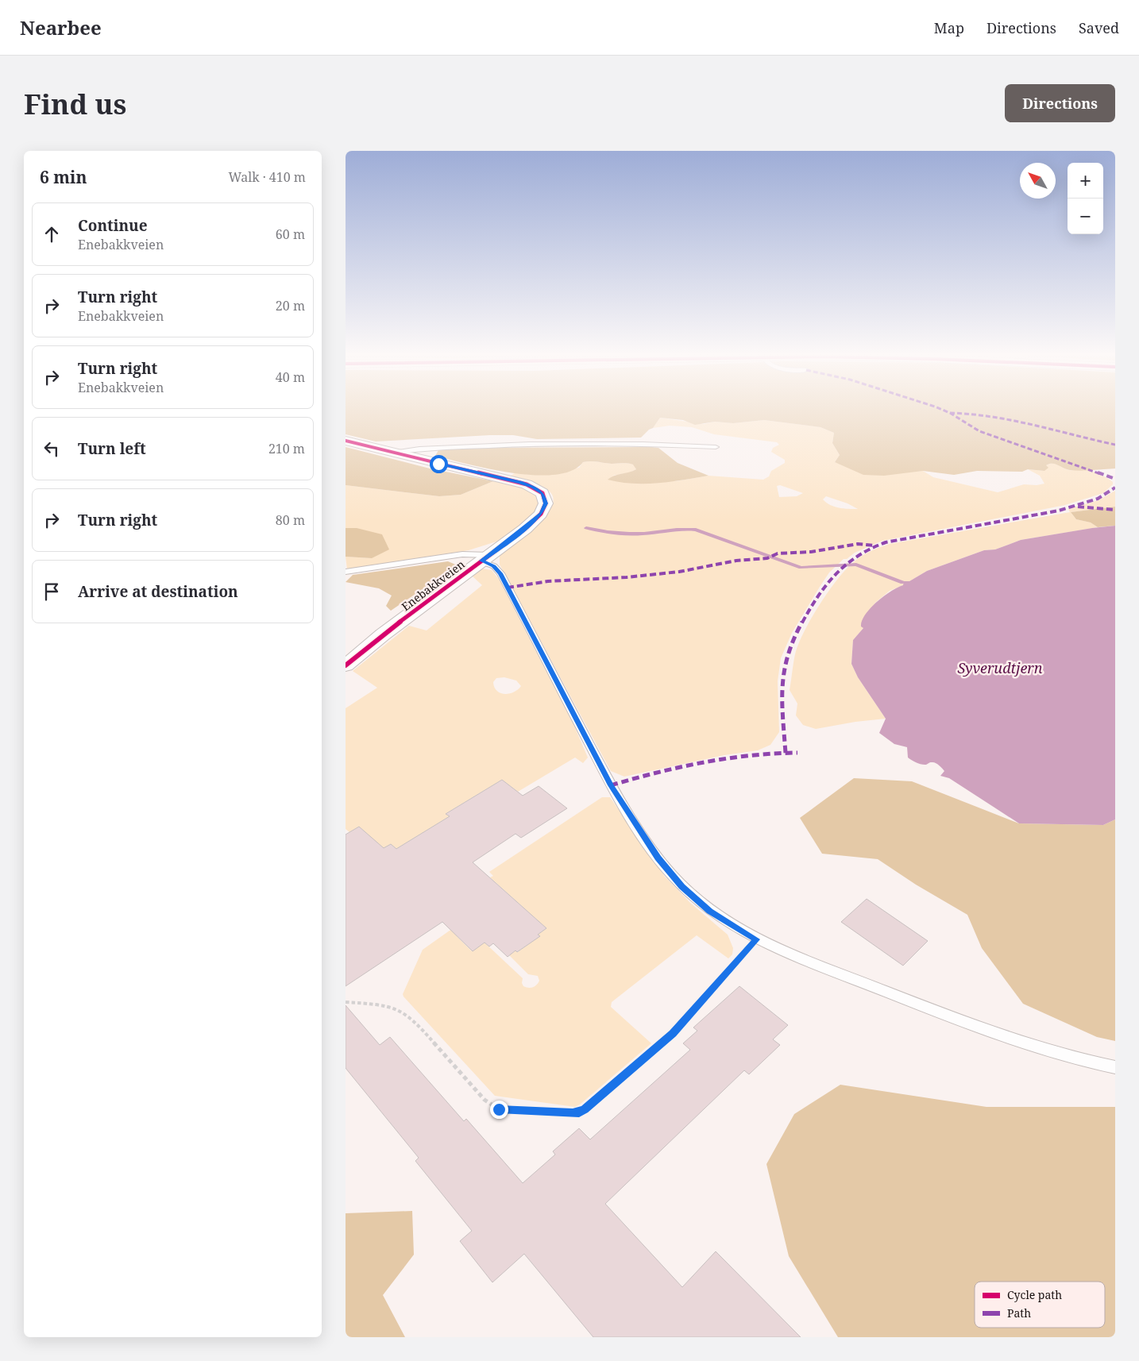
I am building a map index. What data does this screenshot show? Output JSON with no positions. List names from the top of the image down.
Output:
{
  "streets": {
    "street": ["Enebakkveien"]
  },
  "water": ["Syverudtjern"],
  "legend": ["Cycle path", "Path"],
  "north": "top left",
  "page": {
    "header": "Nearbee",
    "nav": ["Map", "Directions", "Saved"],
    "buttons": "Directions",
    "title": "Find us",
    "heading": ["6 min", "Walk · 410 m"],
    "map_buttons": ["+", "−"],
    "list": [
      ["Continue", "Enebakkveien", "60 m"],
      ["Turn right", "Enebakkveien", "20 m"],
      ["Turn right", "Enebakkveien", "40 m"],
      ["Turn left", "210 m"],
      ["Turn right", "80 m"],
      "Arrive at destination"
    ]
  }
}
